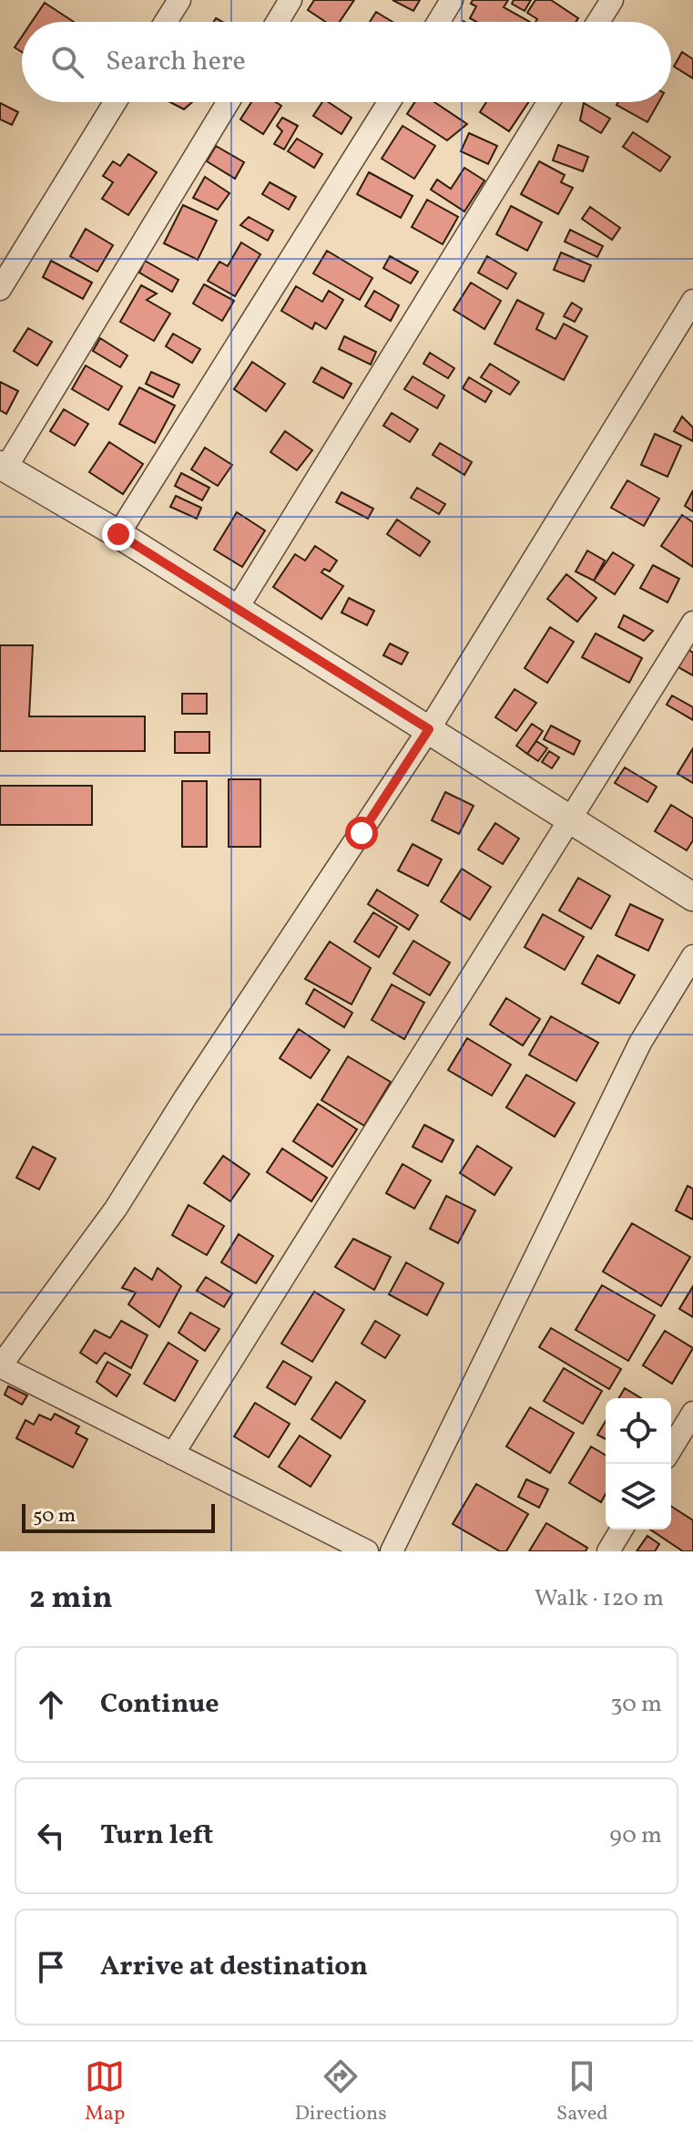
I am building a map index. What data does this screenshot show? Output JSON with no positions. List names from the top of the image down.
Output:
{
  "scale_bar": "50 m",
  "page": {
    "search": "Search here",
    "scale": "50 m",
    "heading": ["2 min", "Walk · 120 m"],
    "list": [
      ["Continue", "30 m"],
      ["Turn left", "90 m"],
      "Arrive at destination"
    ],
    "nav": ["Map", "Directions", "Saved"]
  }
}
